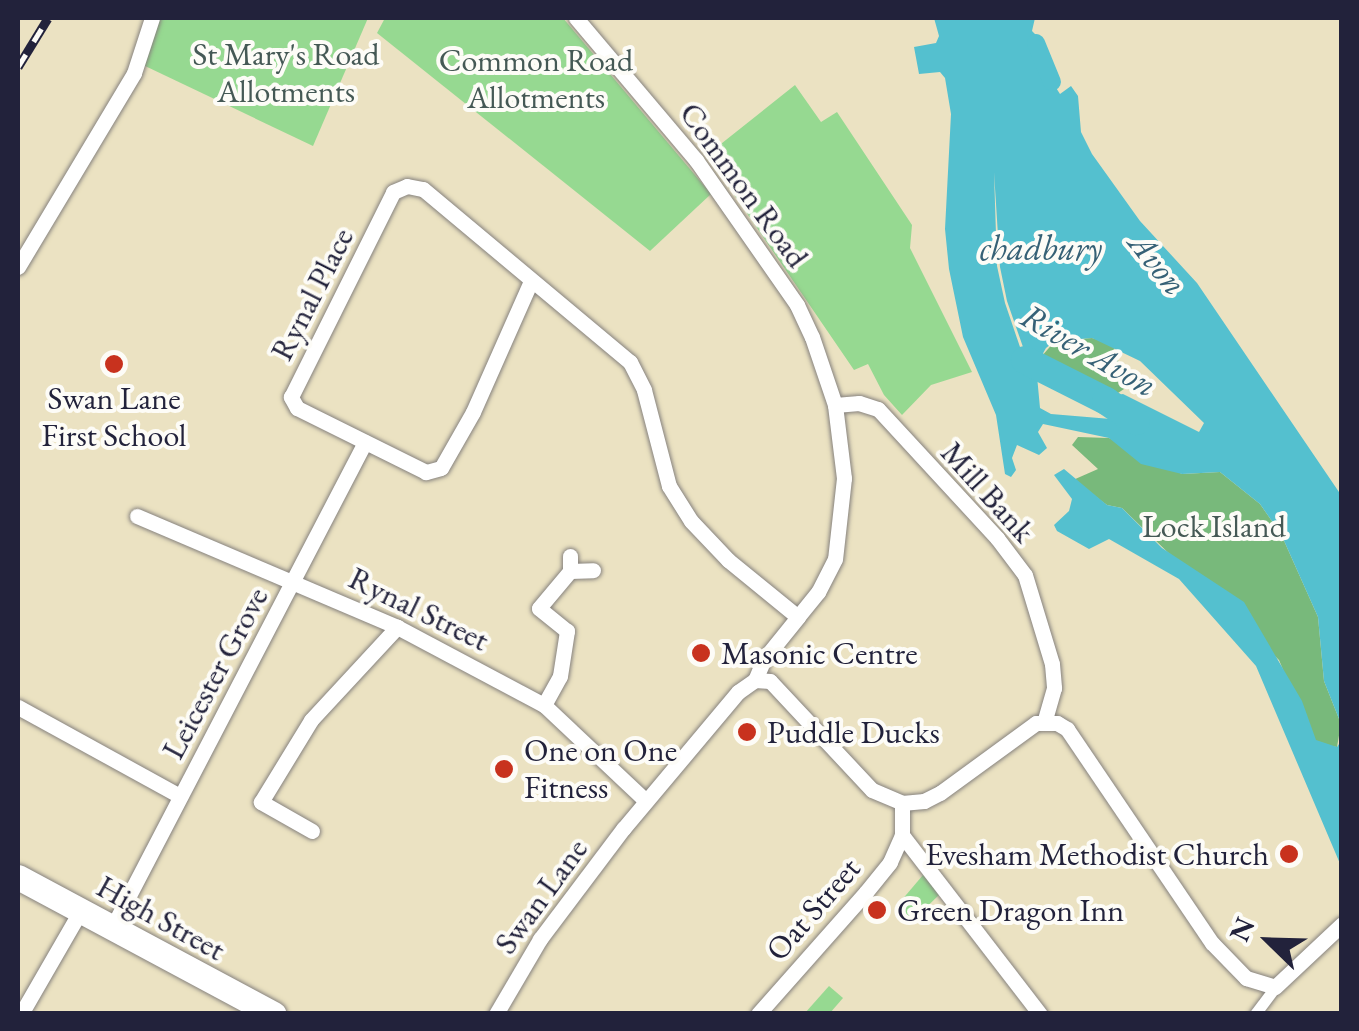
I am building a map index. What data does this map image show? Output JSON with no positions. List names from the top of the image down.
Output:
{
  "streets": {
    "main road": ["High Street"],
    "street": [
      "Common Road",
      "Rynal Place",
      "Mill Bank",
      "Rynal Street",
      "Leicester Grove",
      "Swan Lane",
      "Oat Street"
    ]
  },
  "crossings": [
    ["Common Road", "Rynal Place"],
    ["Common Road", "Mill Bank"],
    ["Rynal Place", "Leicester Grove"],
    ["Rynal Street", "Leicester Grove"],
    ["Rynal Street", "Swan Lane"],
    ["Leicester Grove", "High Street"]
  ],
  "water": ["chadbury", "Avon", "River Avon"],
  "parks": ["St Mary's Road Allotments", "Common Road Allotments", "Lock Island"],
  "places": [
    "Swan Lane First School",
    "Masonic Centre",
    "Puddle Ducks",
    "One on One Fitness",
    "Evesham Methodist Church",
    "Green Dragon Inn"
  ],
  "north": "top left"
}
